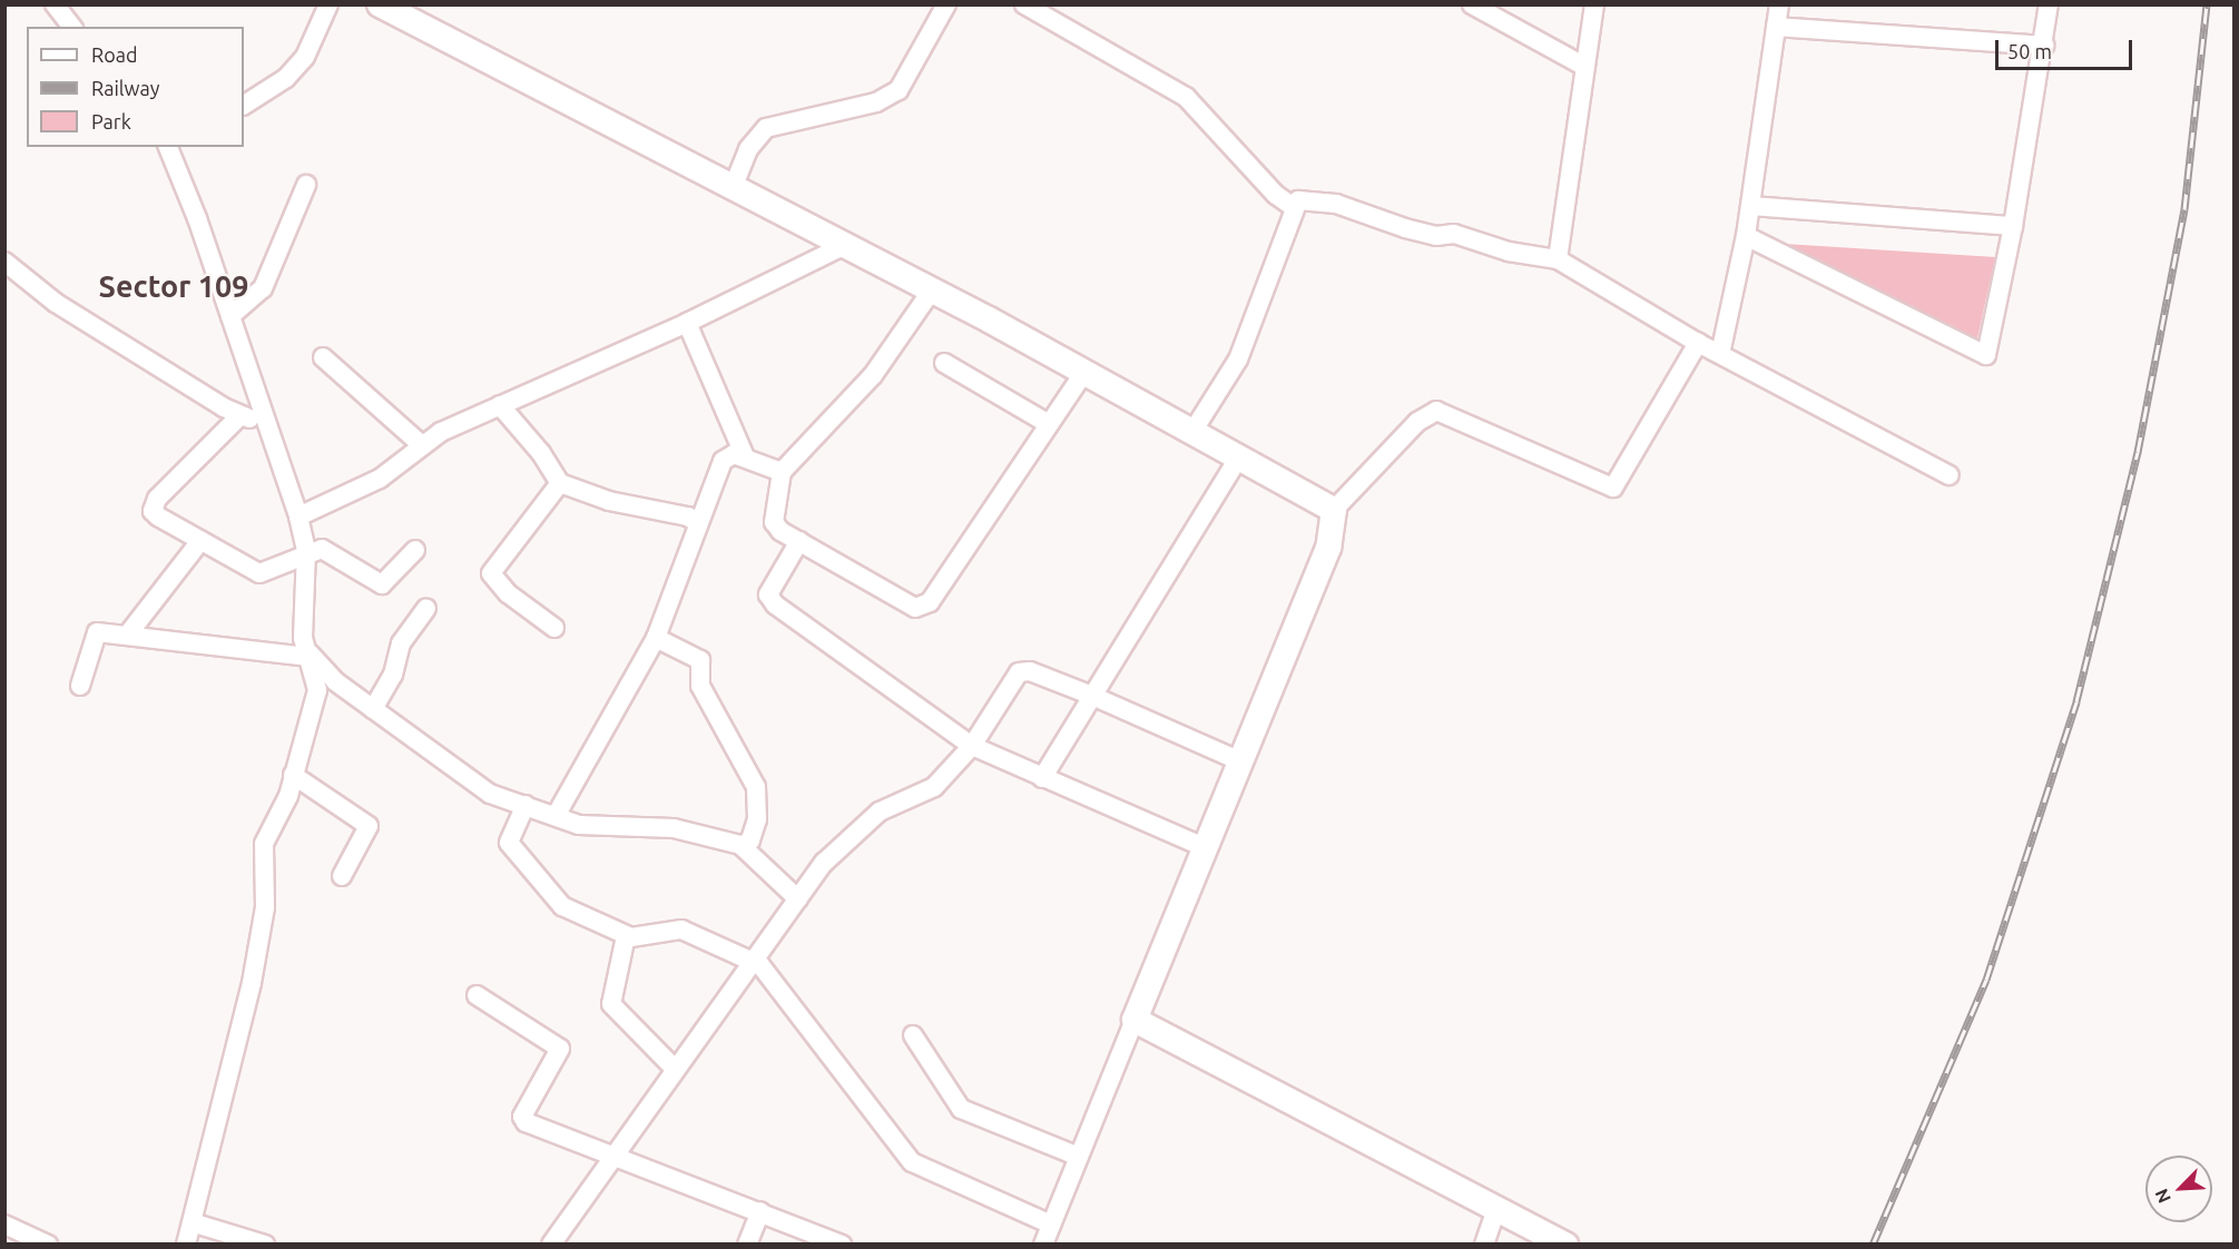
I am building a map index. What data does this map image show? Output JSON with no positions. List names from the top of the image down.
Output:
{
  "districts": ["Sector 109"],
  "legend": ["Road", "Railway", "Park"],
  "scale_bar": "50 m",
  "north": "bottom left"
}
